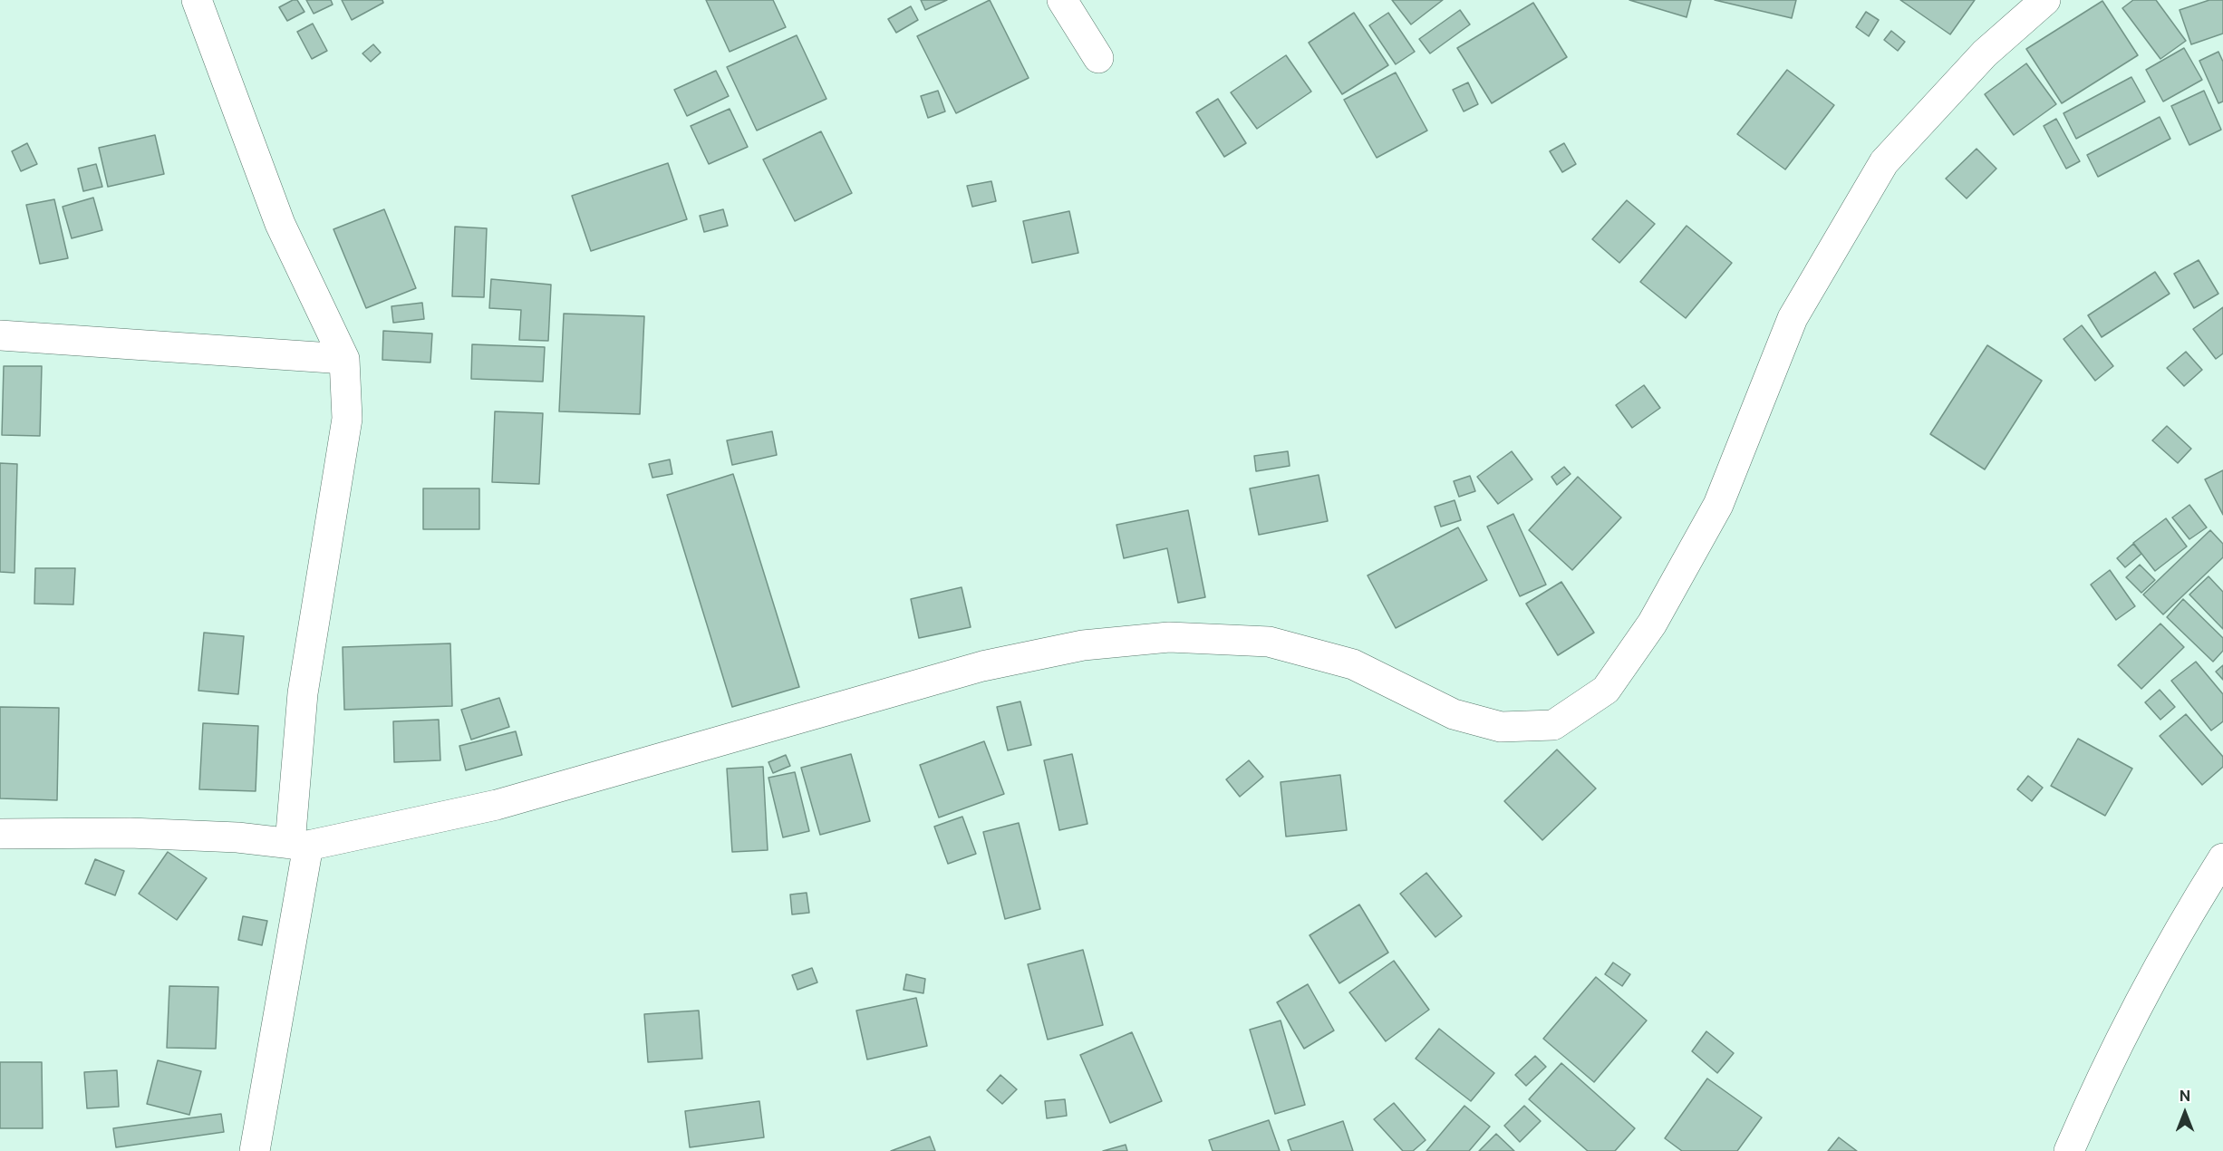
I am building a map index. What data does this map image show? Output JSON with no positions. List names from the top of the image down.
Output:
{
  "north": "top"
}
